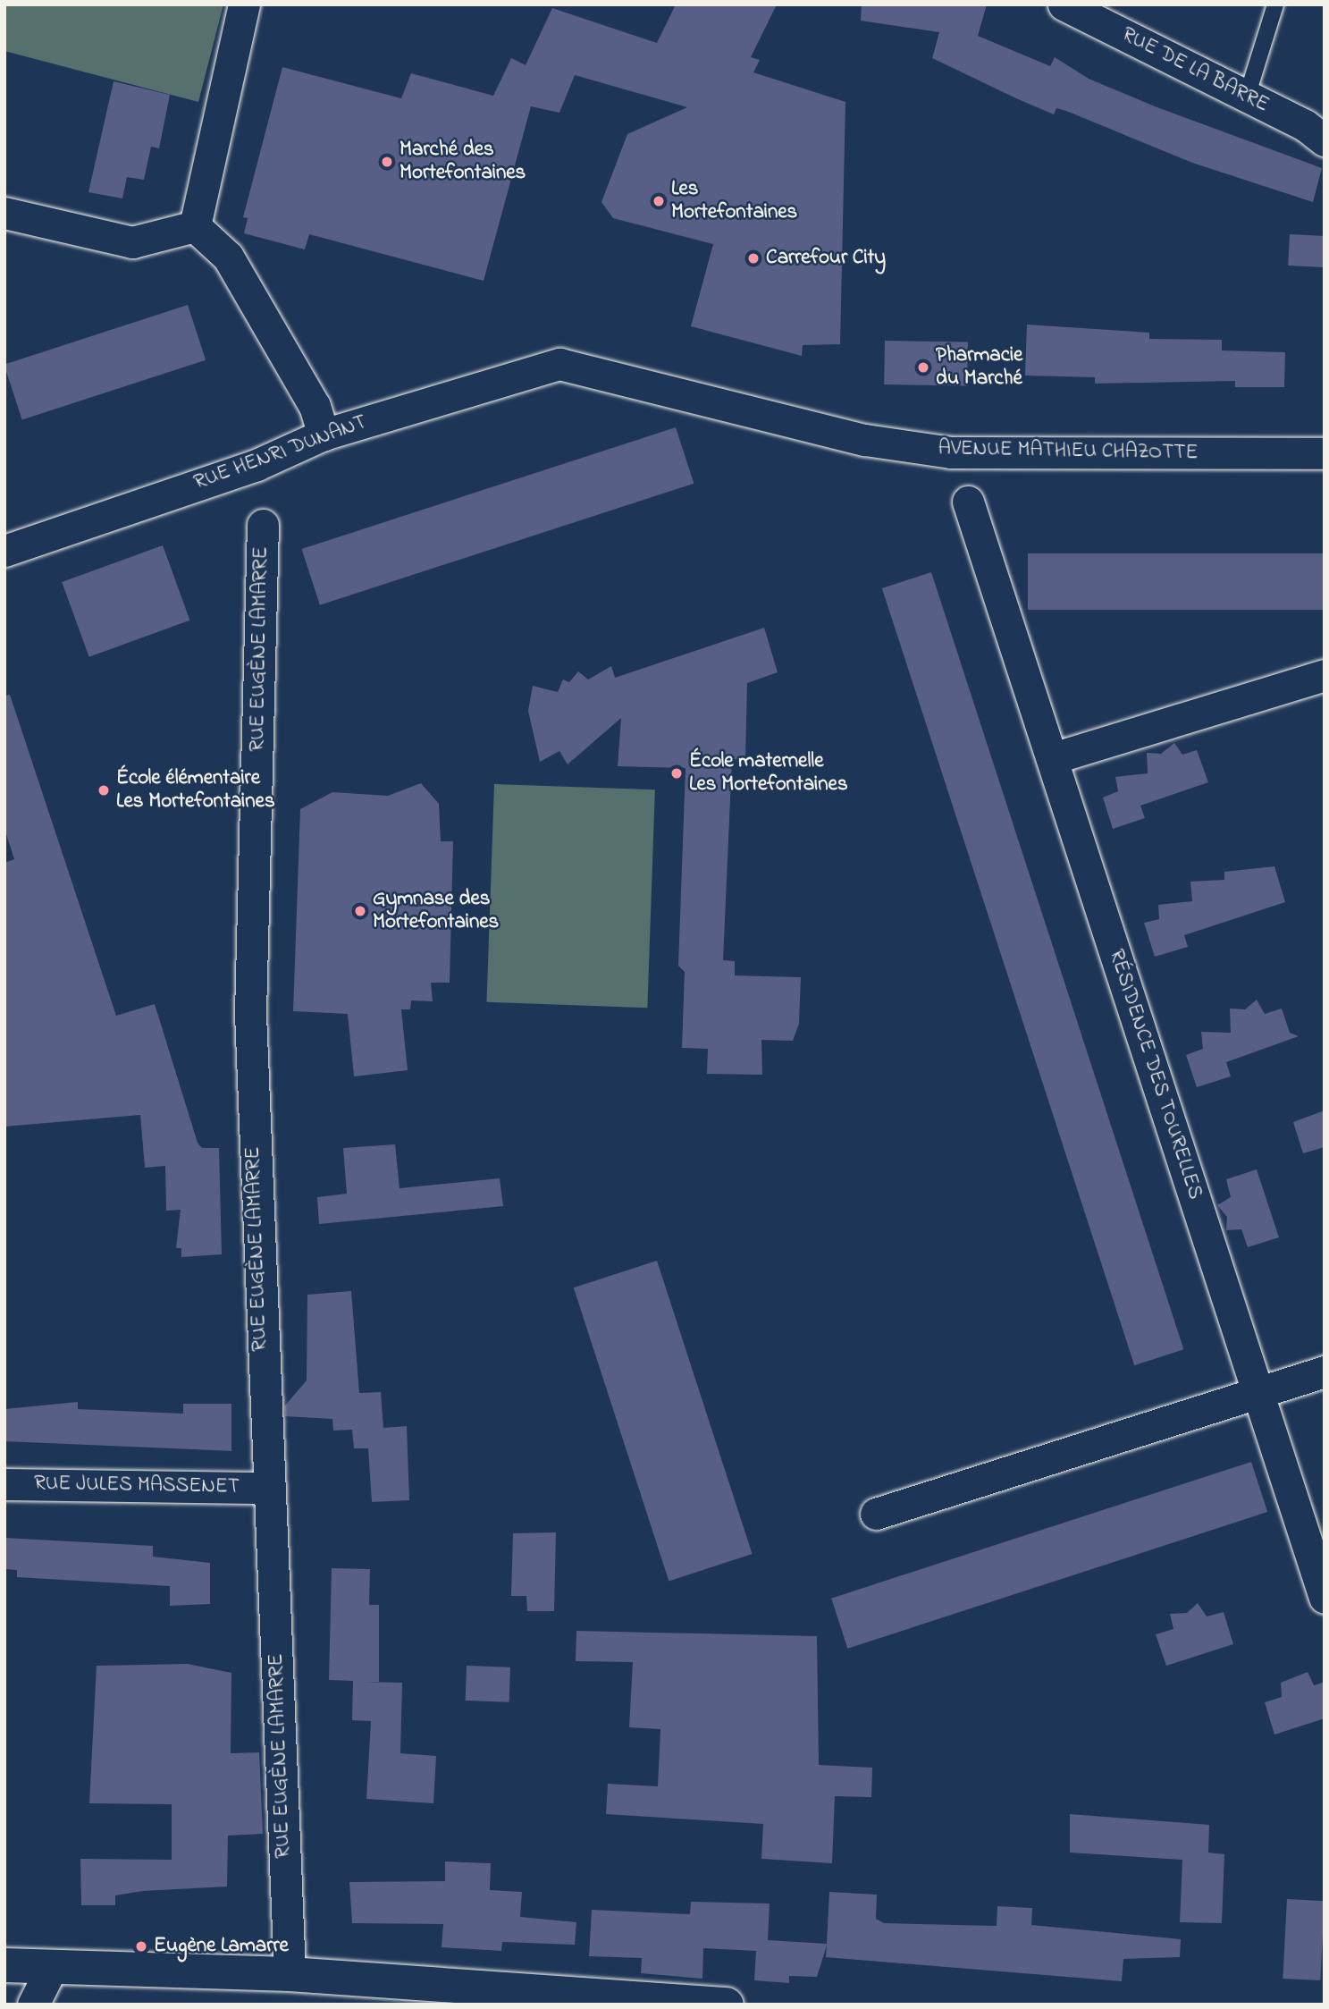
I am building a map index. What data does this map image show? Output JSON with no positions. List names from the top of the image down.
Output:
{
  "streets": {
    "street": [
      "RUE DE LA BARRE",
      "AVENUE MATHIEU CHAZOTTE",
      "RUE HENRI DUNANT",
      "RUE EUGÈNE LAMARRE",
      "RÉSIDENCE DES TOURELLES",
      "RUE JULES MASSENET"
    ]
  },
  "crossings": [
    ["AVENUE MATHIEU CHAZOTTE", "RUE HENRI DUNANT"],
    ["RUE EUGÈNE LAMARRE", "RUE JULES MASSENET"]
  ],
  "places": [
    "Marché des Mortefontaines",
    "Les Mortefontaines",
    "Carrefour City",
    "Pharmacie du Marché",
    "École maternelle Les Mortefontaines",
    "École élémentaire Les Mortefontaines",
    "Gymnase des Mortefontaines",
    "Eugène Lamarre"
  ]
}
